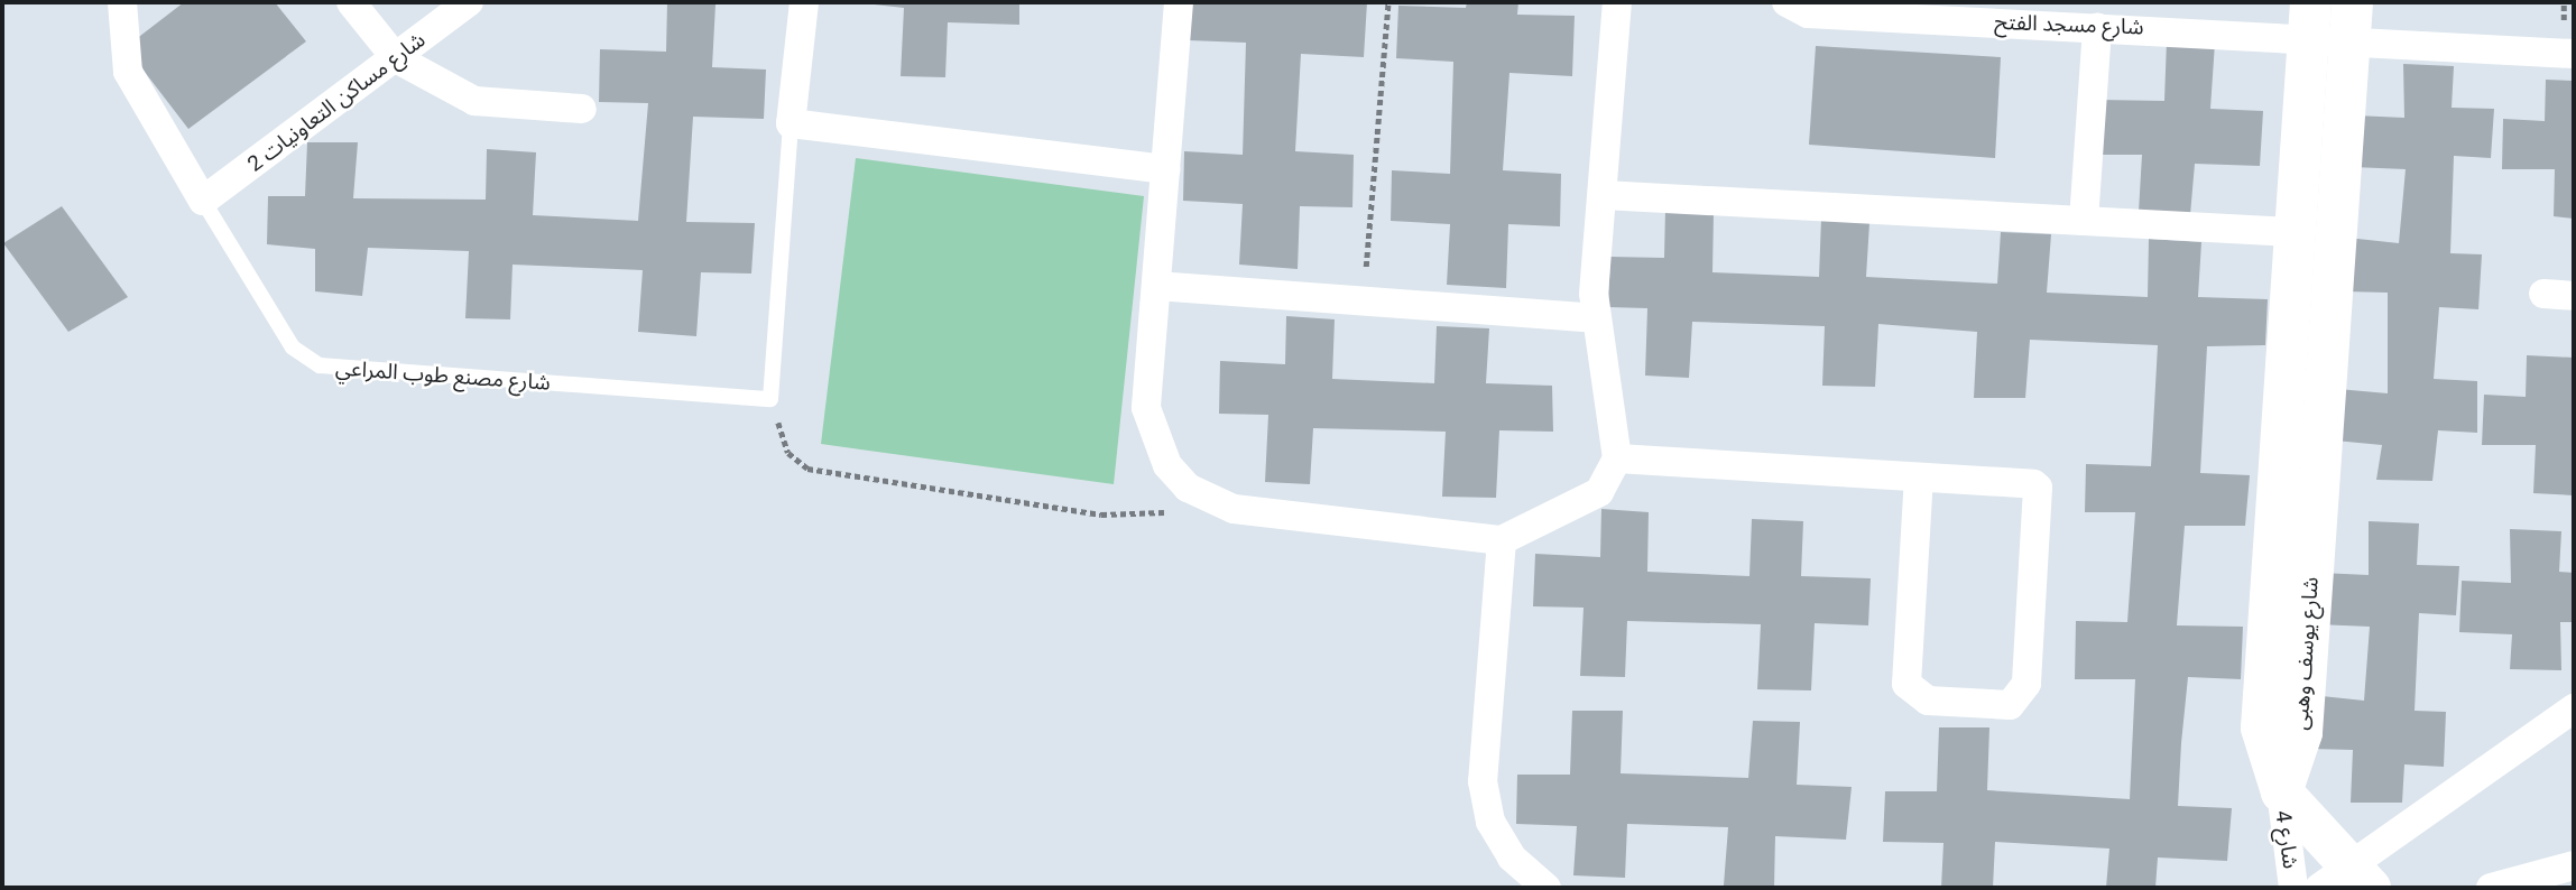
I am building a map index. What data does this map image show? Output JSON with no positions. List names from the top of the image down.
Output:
{
  "streets": {
    "street": [
      "شارع مسجد الفتح",
      "شارع مساكن التعاونيات 2",
      "شارع يوسف وهبى",
      "شارع 4"
    ],
    "lane": ["شارع مصنع طوب المراعي"]
  },
  "crossings": [
    ["شارع مسجد الفتح", "شارع يوسف وهبى"],
    ["شارع مساكن التعاونيات 2", "شارع مصنع طوب المراعي"],
    ["شارع يوسف وهبى", "شارع 4"]
  ]
}
